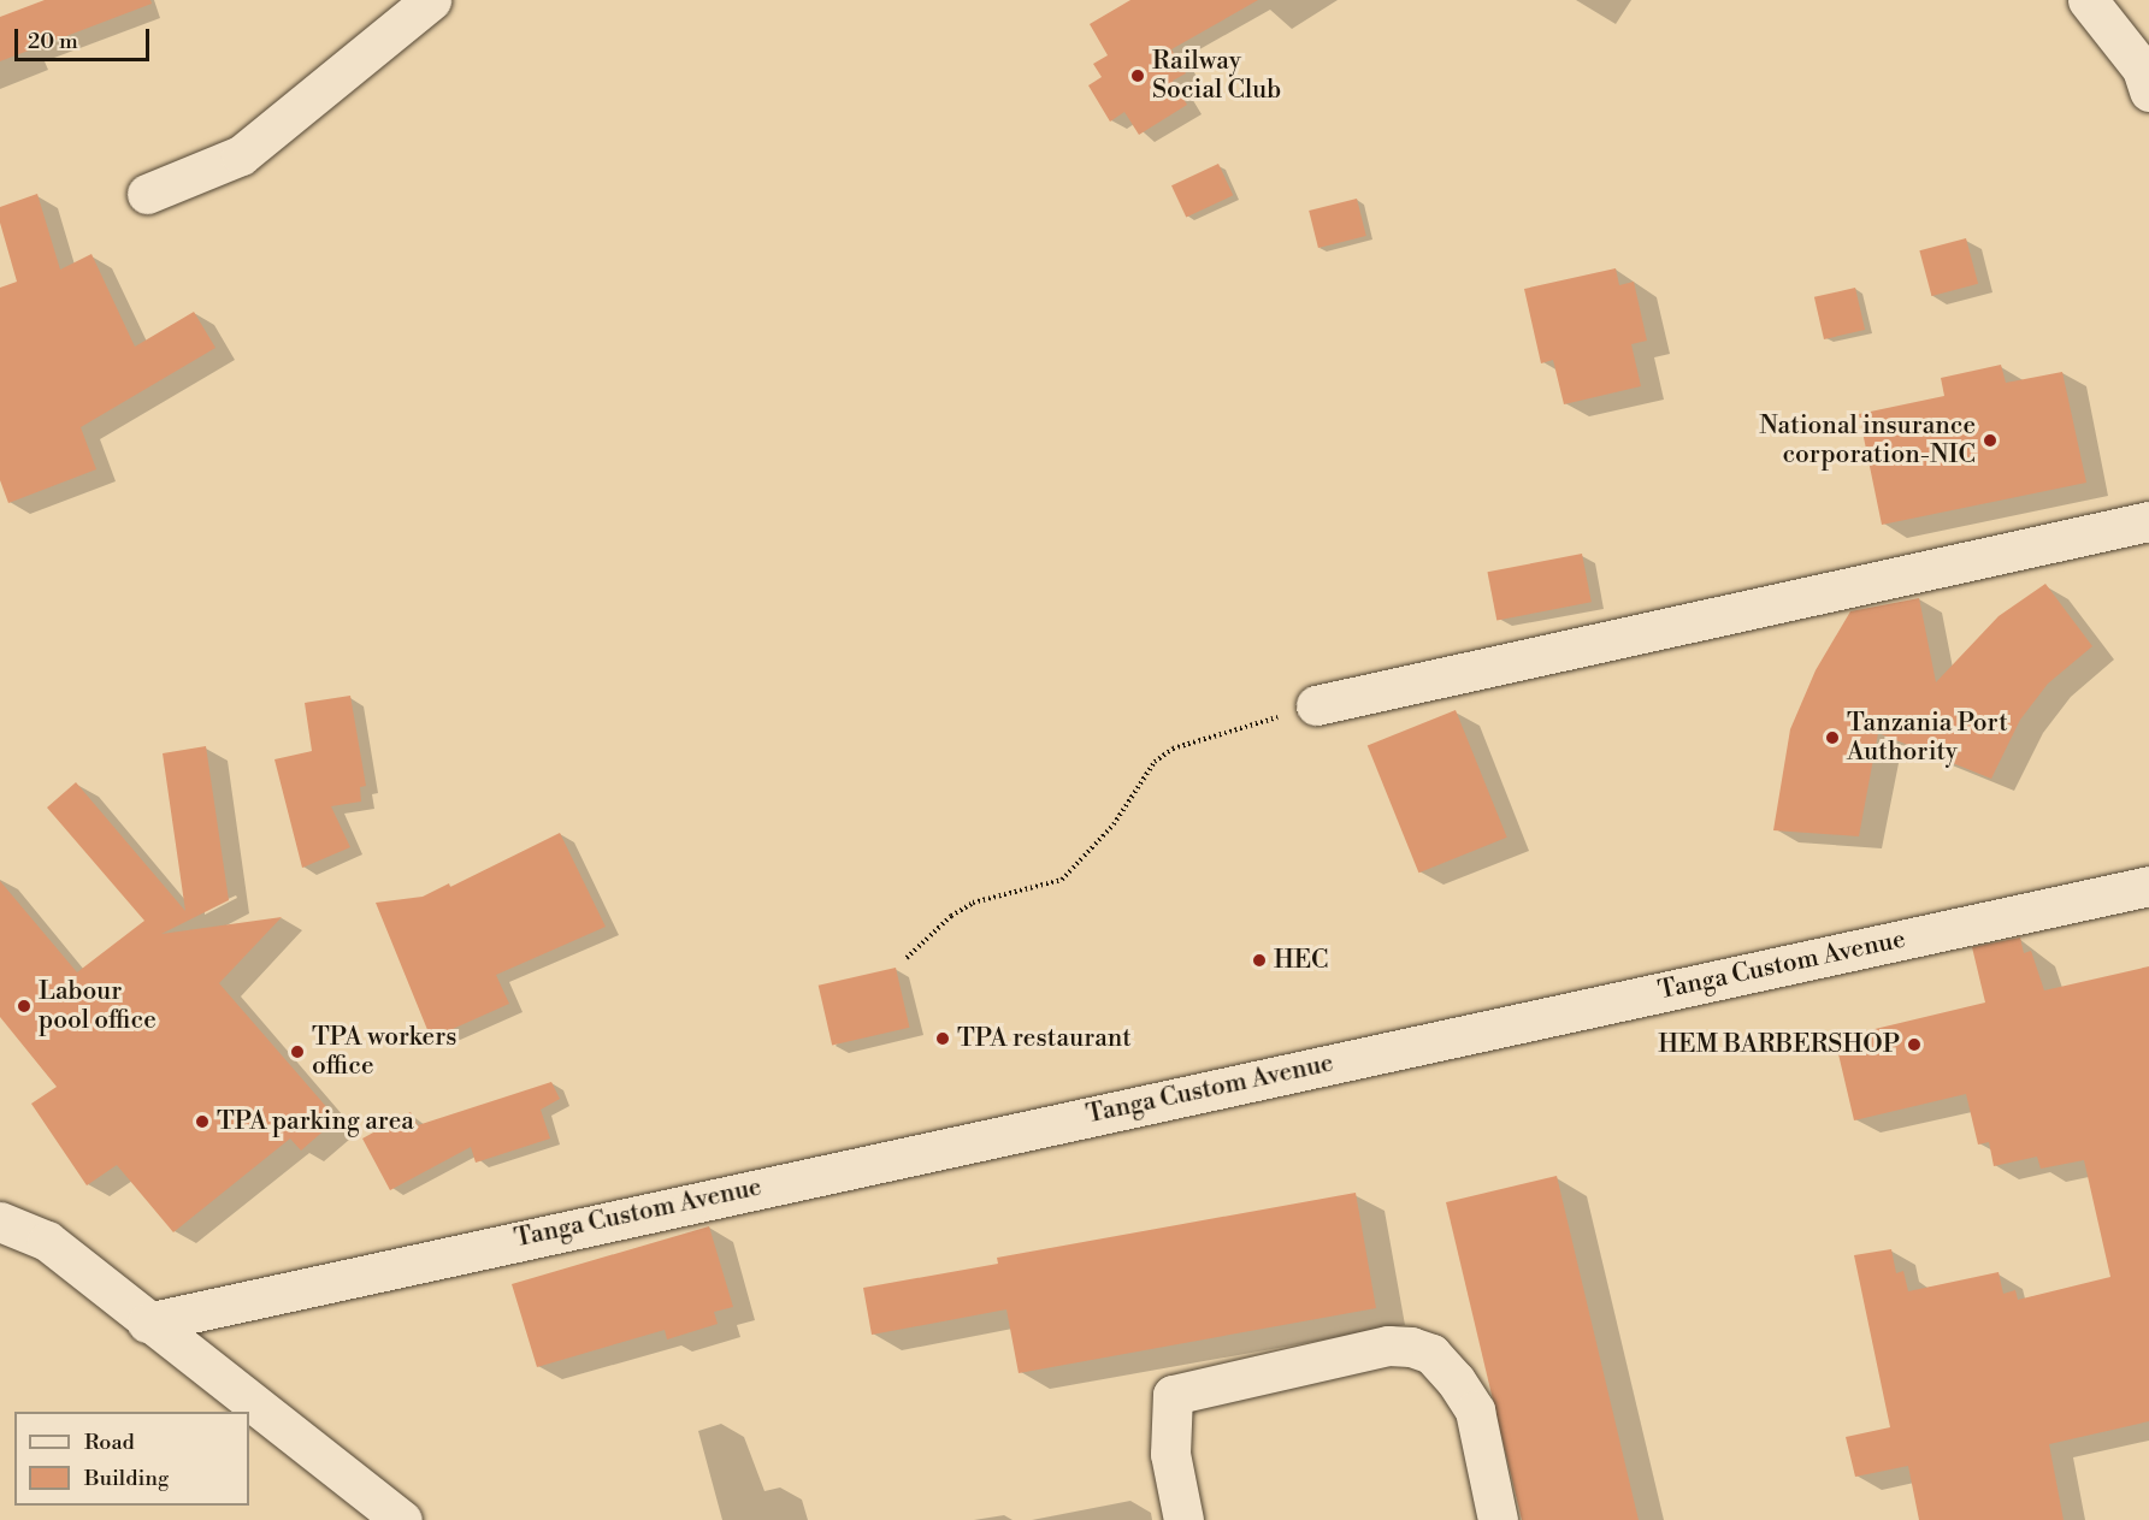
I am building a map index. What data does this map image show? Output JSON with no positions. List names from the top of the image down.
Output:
{
  "streets": {
    "street": ["Tanga Custom Avenue"]
  },
  "places": [
    "Railway Social Club",
    "National insurance corporation-NIC",
    "Tanzania Port Authority",
    "HEC",
    "Labour pool office",
    "TPA restaurant",
    "HEM BARBERSHOP",
    "TPA workers office",
    "TPA parking area"
  ],
  "legend": ["Road", "Building"],
  "scale_bar": "20 m"
}
